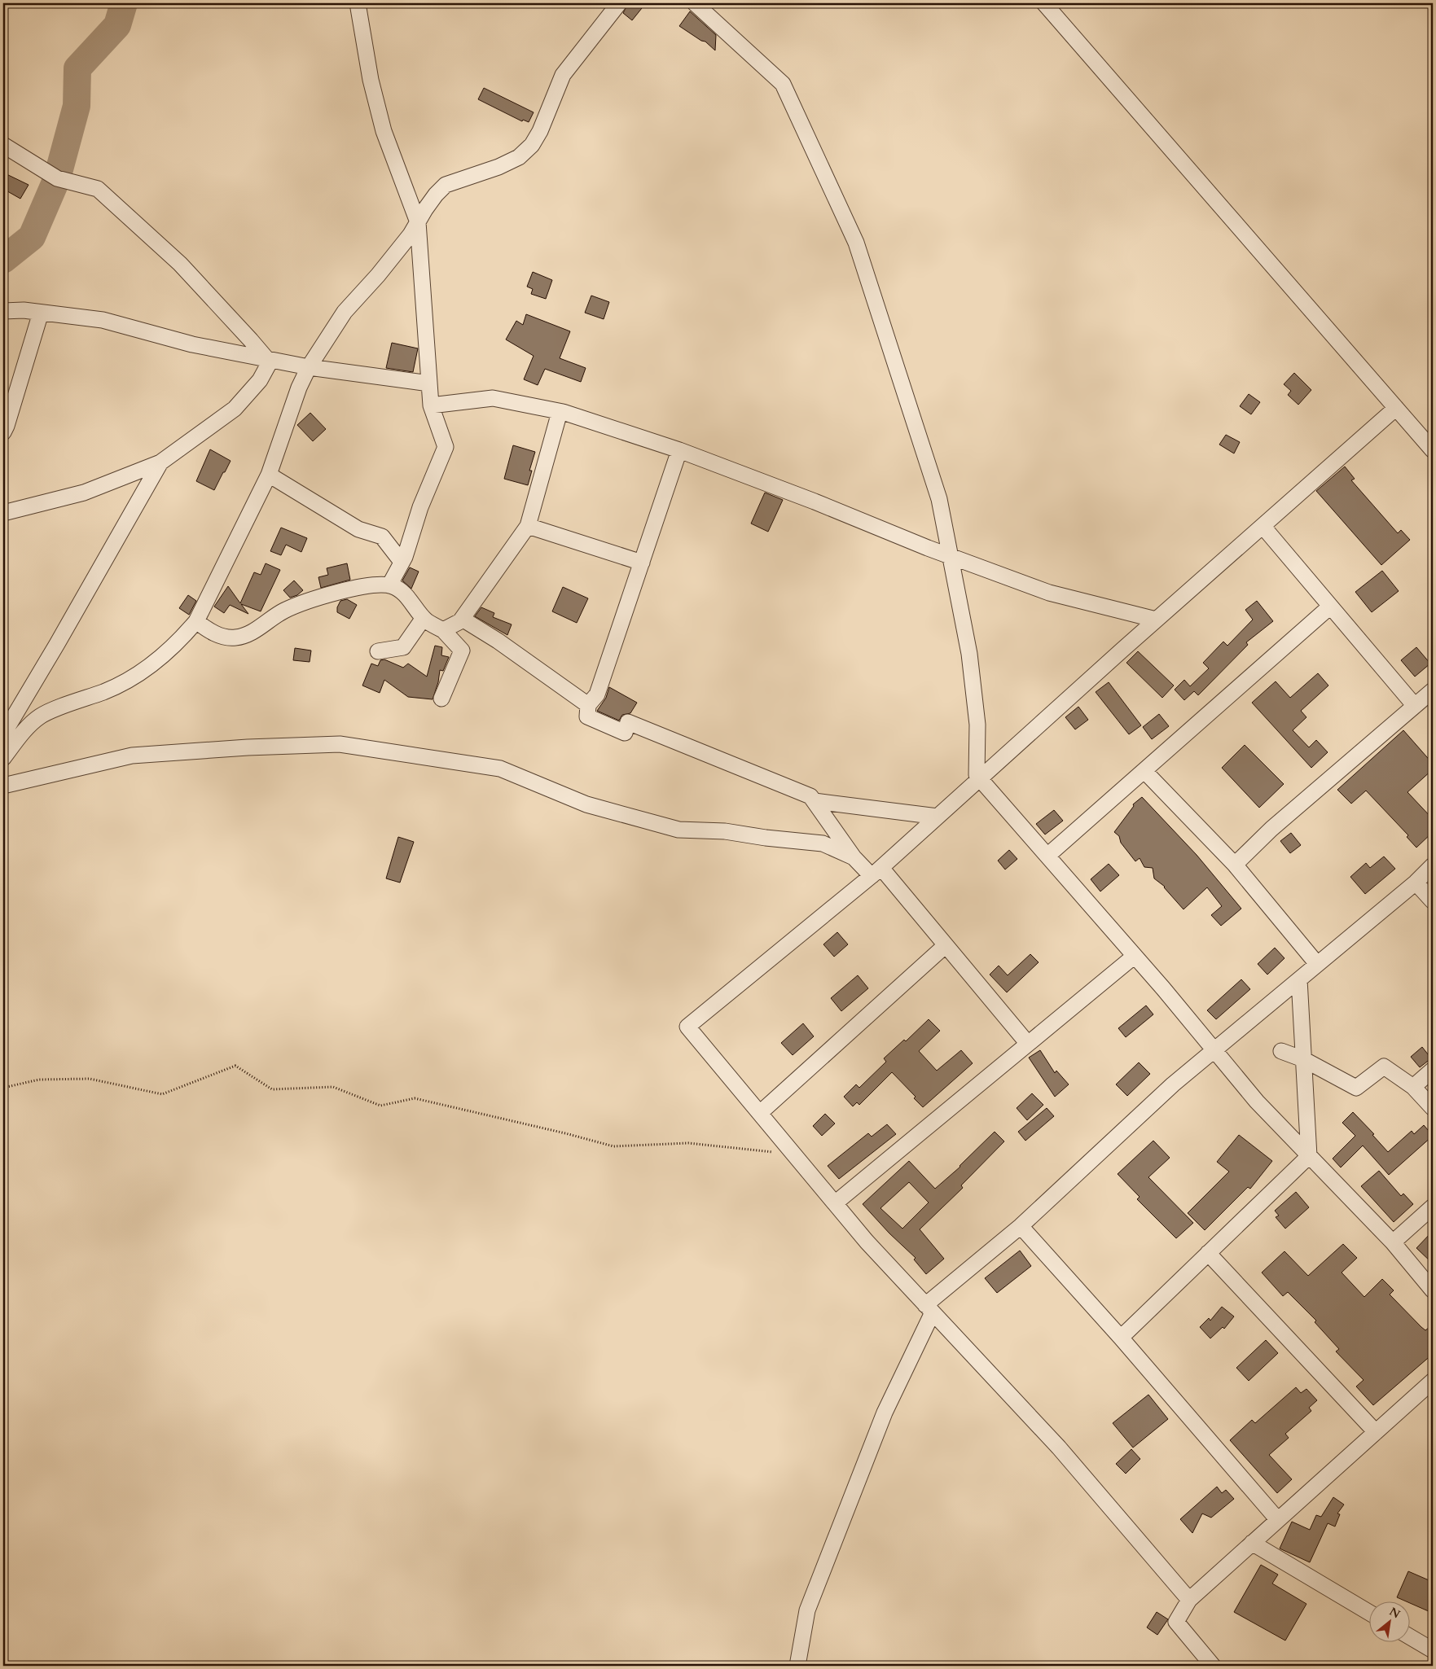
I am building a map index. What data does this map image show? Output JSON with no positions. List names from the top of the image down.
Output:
{
  "north": "top right"
}
